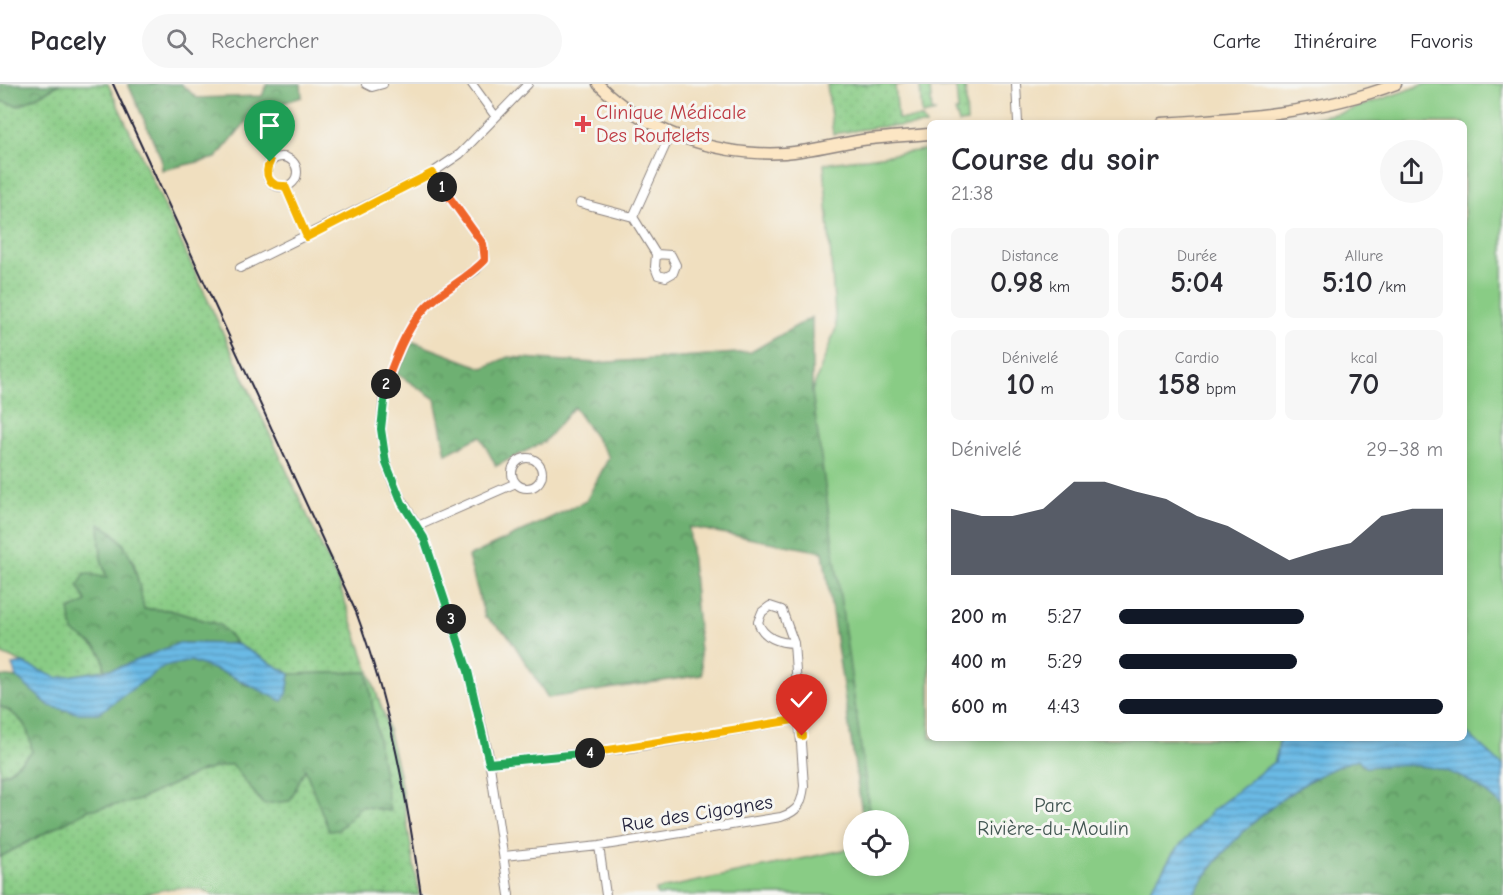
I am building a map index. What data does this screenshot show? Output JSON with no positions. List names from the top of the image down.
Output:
{
  "streets": {
    "street": ["Rue des Cigognes"]
  },
  "parks": ["Parc Rivière-du-Moulin"],
  "places": {
    "health": ["Clinique Médicale Des Routelets"]
  },
  "page": {
    "header": "Pacely",
    "search": "Rechercher",
    "nav": ["Carte", "Itinéraire", "Favoris"],
    "heading": ["Course du soir", "21:38"],
    "pins": [
      "1",
      "2",
      "3",
      "4"
    ],
    "stats": [
      ["Distance", "0.98 km"],
      ["Durée", "5:04"],
      ["Allure", "5:10 /km"],
      ["Dénivelé", "10 m"],
      ["Cardio", "158 bpm"],
      ["kcal", "70"]
    ],
    "chart": ["Dénivelé", "29–38 m"],
    "list": [
      {
        "name": "200 m",
        "note": "5:27"
      },
      {
        "name": "400 m",
        "note": "5:29"
      },
      {
        "name": "600 m",
        "note": "4:43"
      }
    ]
  }
}
